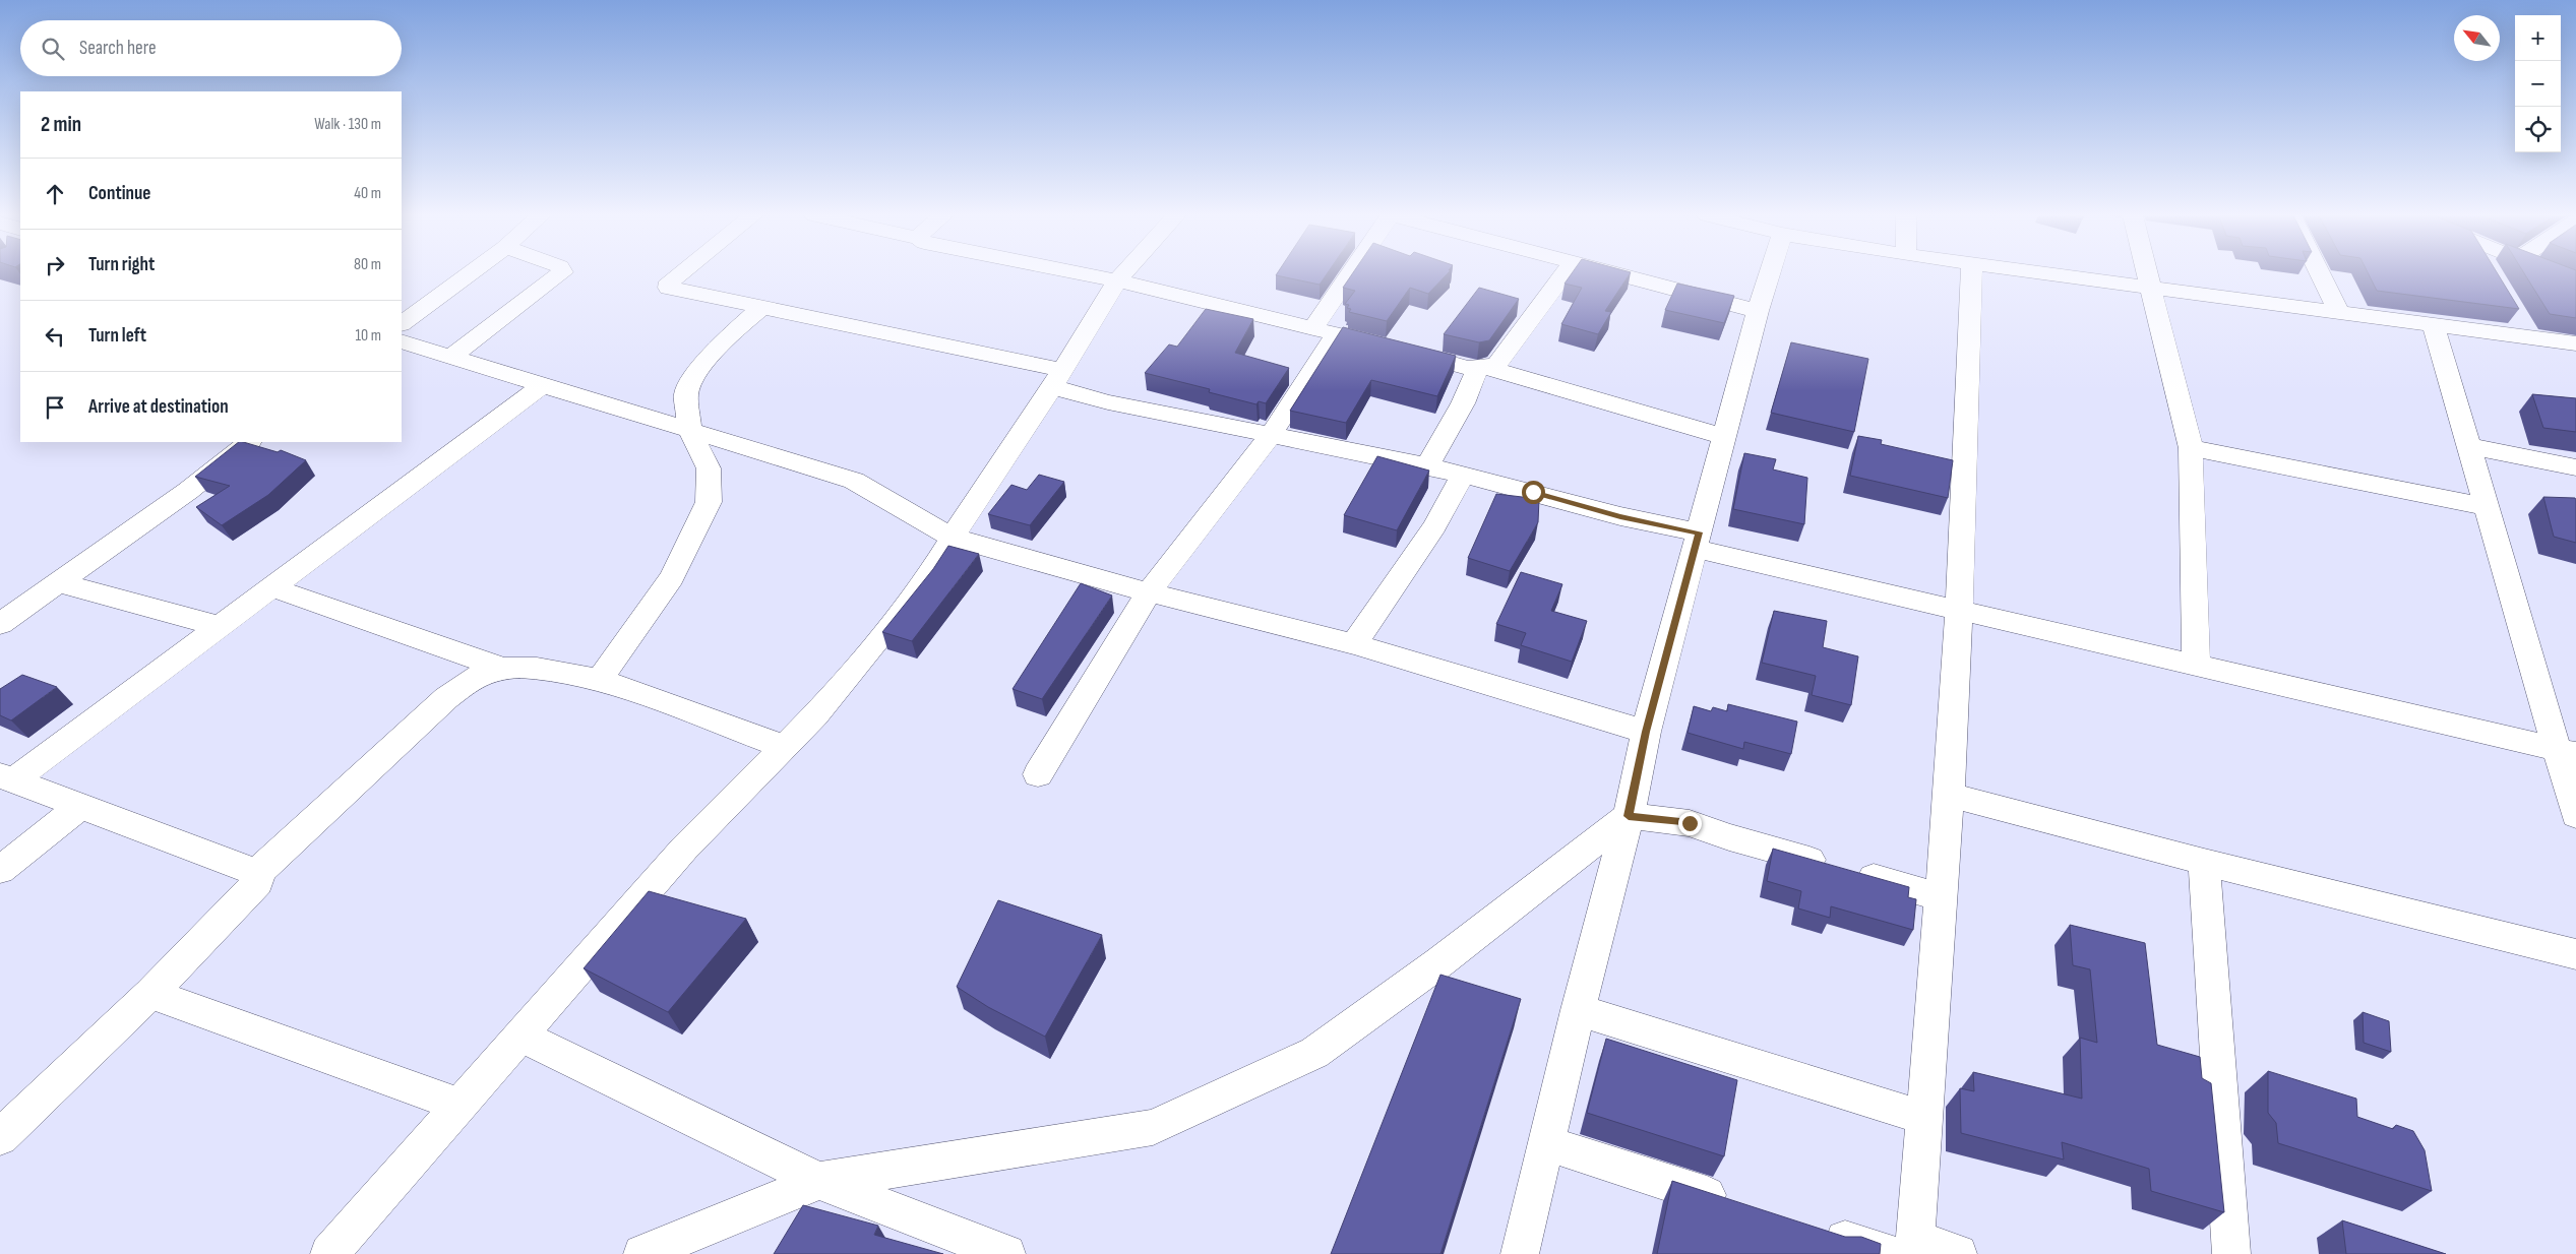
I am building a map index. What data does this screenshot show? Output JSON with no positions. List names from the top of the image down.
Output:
{
  "north": "top left",
  "page": {
    "map_buttons": ["+", "−"],
    "search": "Search here",
    "heading": ["2 min", "Walk · 130 m"],
    "list": [
      ["Continue", "40 m"],
      ["Turn right", "80 m"],
      ["Turn left", "10 m"],
      "Arrive at destination"
    ]
  }
}
